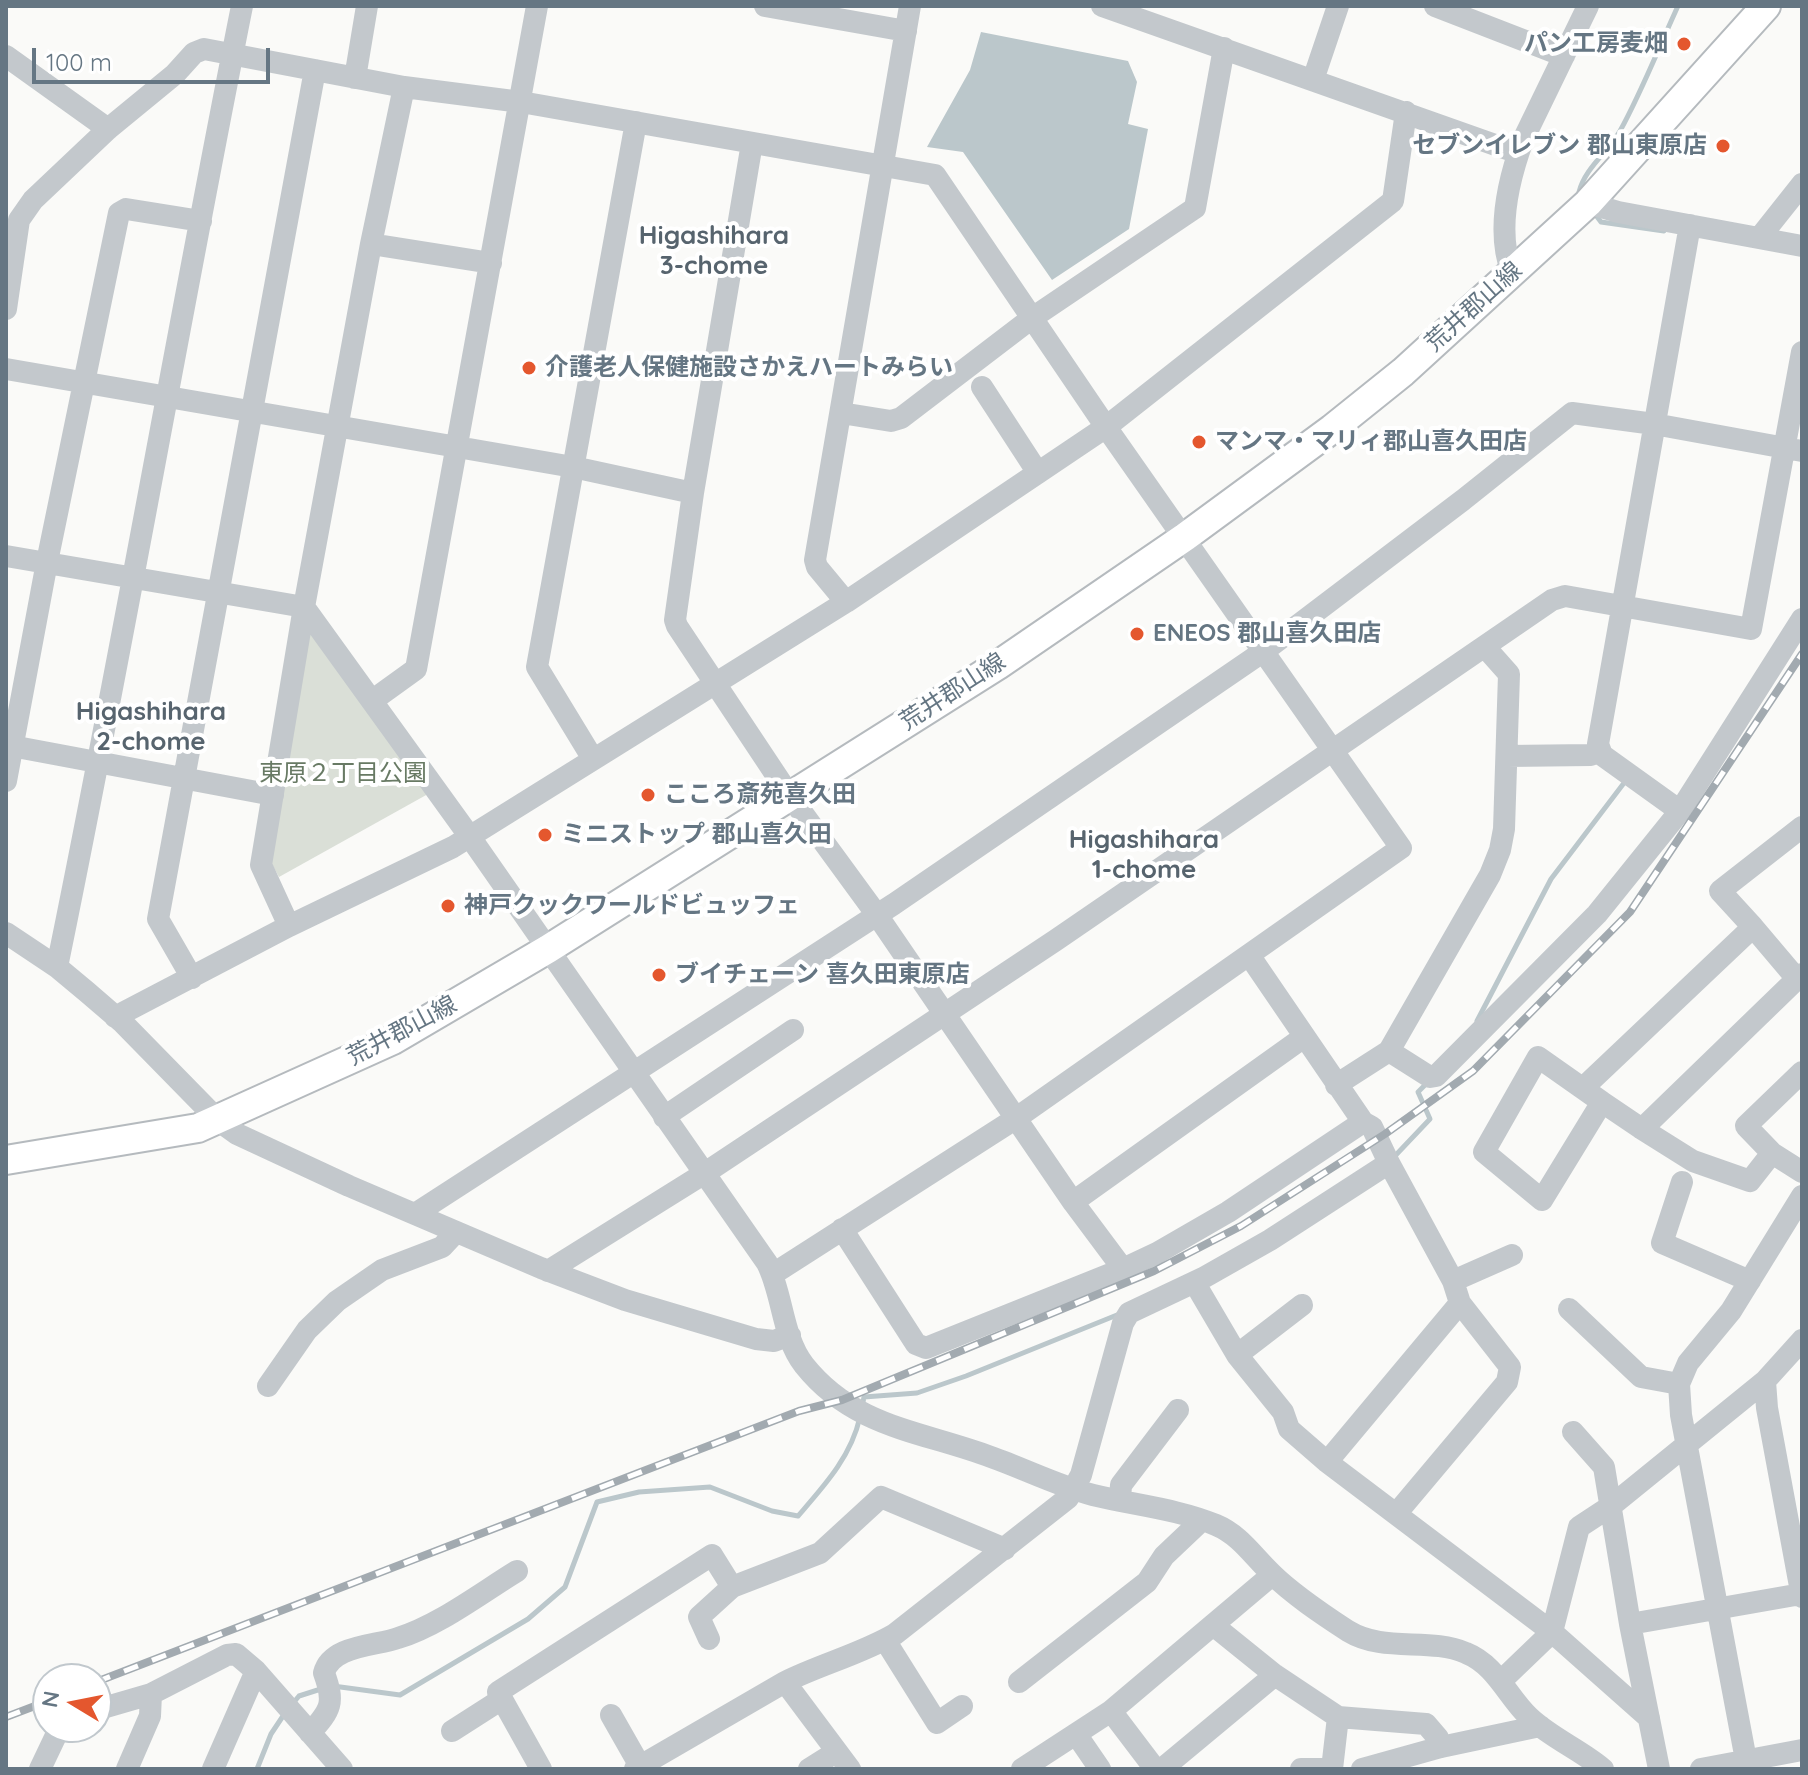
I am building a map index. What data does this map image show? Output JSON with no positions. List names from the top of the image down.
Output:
{
  "streets": {
    "main road": ["荒井郡山線"]
  },
  "districts": ["Higashihara 3-chome", "Higashihara 2-chome", "Higashihara 1-chome"],
  "parks": ["東原２丁目公園"],
  "places": [
    "パン工房麦畑",
    "セブンイレブン 郡山東原店",
    "介護老人保健施設さかえハートみらい",
    "マンマ・マリィ郡山喜久田店",
    "ENEOS 郡山喜久田店",
    "こころ斎苑喜久田",
    "ミニストップ 郡山喜久田",
    "神戸クックワールドビュッフェ",
    "ブイチェーン 喜久田東原店"
  ],
  "scale_bar": "100 m",
  "north": "left"
}
